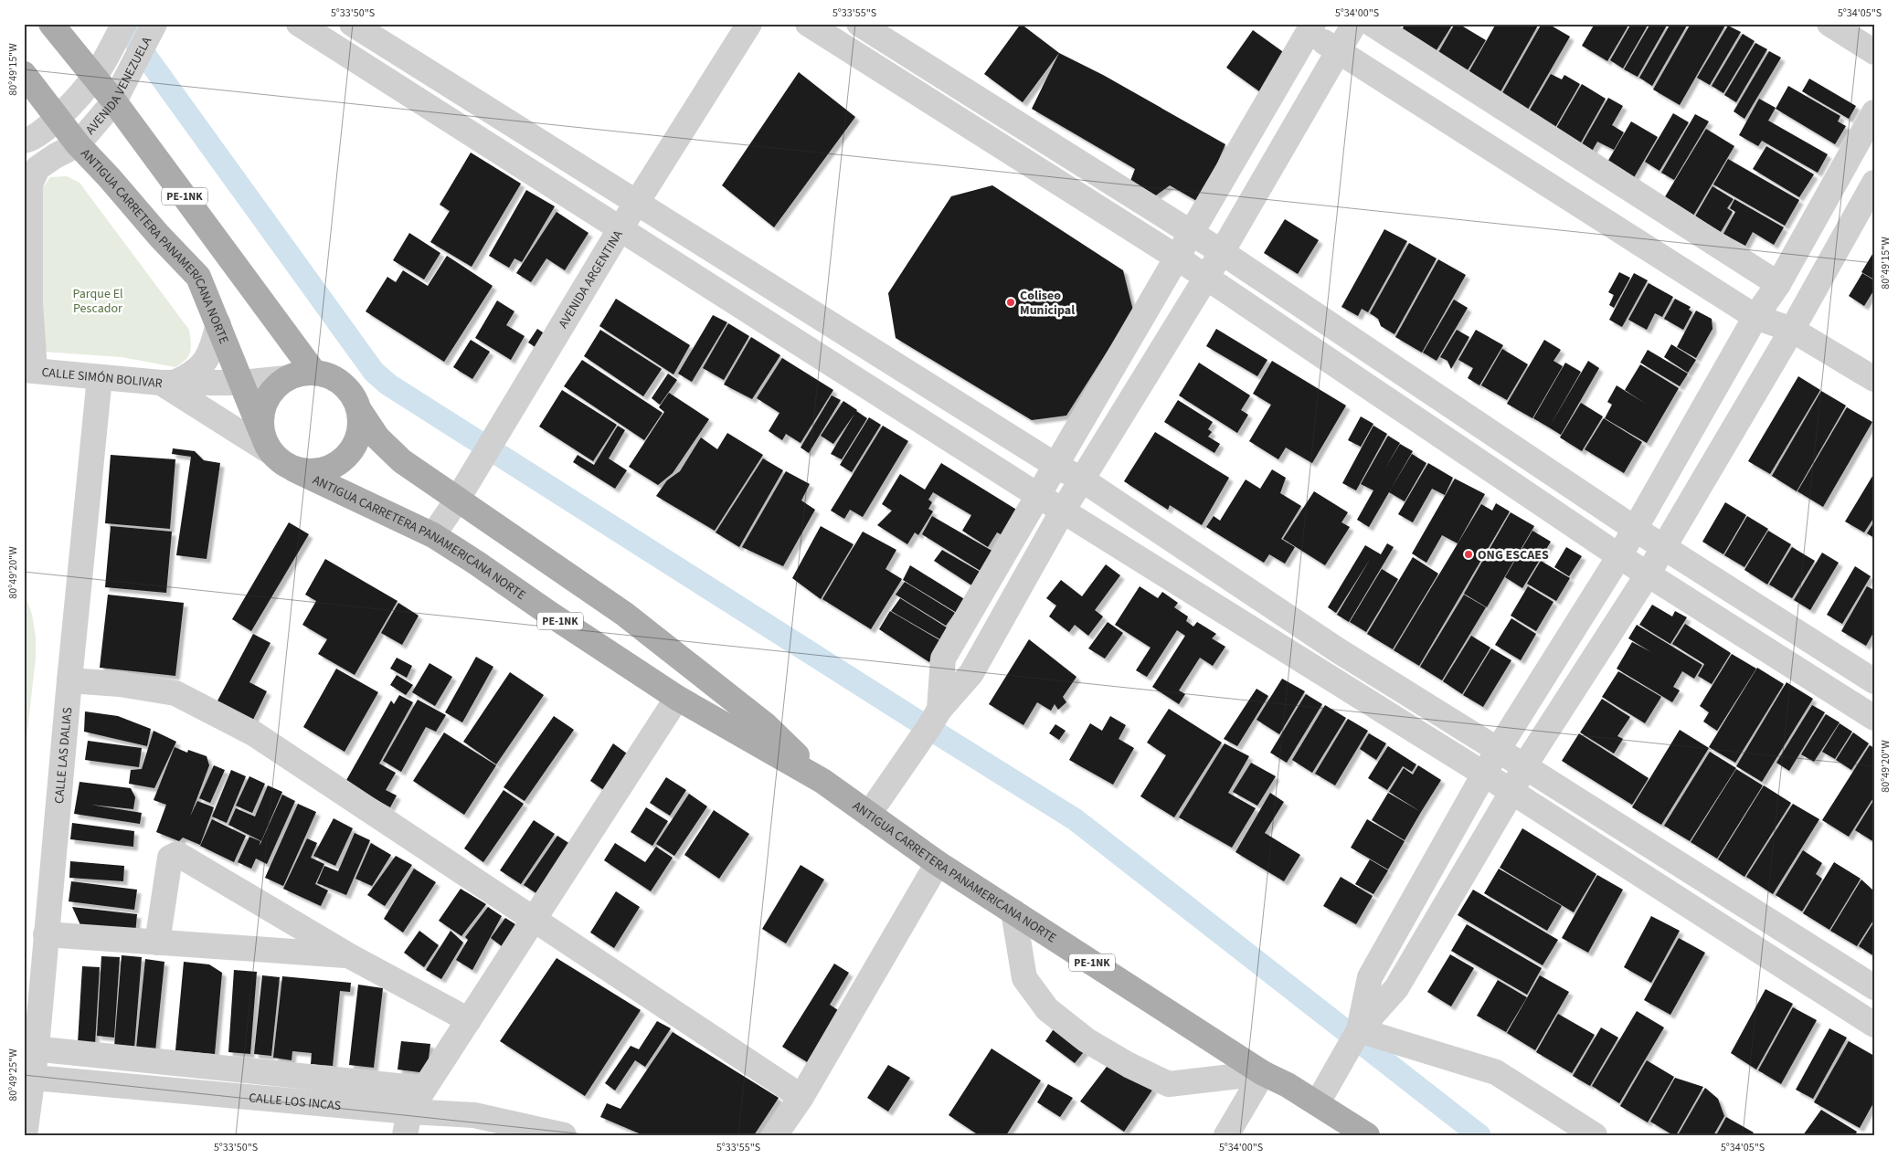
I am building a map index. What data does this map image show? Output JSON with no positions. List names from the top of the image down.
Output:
{
  "streets": {
    "main road": ["PE-1NK", "ANTIGUA CARRETERA PANAMERICANA NORTE"],
    "street": [
      "AVENIDA VENEZUELA",
      "AVENIDA ARGENTINA",
      "CALLE SIMÓN BOLIVAR",
      "CALLE LAS DALIAS",
      "CALLE LOS INCAS"
    ]
  },
  "crossings": [
    ["AVENIDA VENEZUELA", "PE-1NK"],
    ["AVENIDA VENEZUELA", "ANTIGUA CARRETERA PANAMERICANA NORTE"],
    ["PE-1NK", "ANTIGUA CARRETERA PANAMERICANA NORTE"],
    ["PE-1NK", "CALLE SIMÓN BOLIVAR"],
    ["ANTIGUA CARRETERA PANAMERICANA NORTE", "AVENIDA ARGENTINA"],
    ["ANTIGUA CARRETERA PANAMERICANA NORTE", "CALLE SIMÓN BOLIVAR"],
    ["CALLE SIMÓN BOLIVAR", "CALLE LAS DALIAS"],
    ["CALLE LAS DALIAS", "CALLE LOS INCAS"]
  ],
  "parks": ["Parque El Pescador"],
  "places": ["Coliseo Municipal", "ONG ESCAES"],
  "coordinates": [
    "5°33'50\"S",
    "5°33'55\"S",
    "5°34'00\"S",
    "5°34'05\"S",
    "80°49'15\"W",
    "80°49'20\"W",
    "80°49'25\"W"
  ]
}
